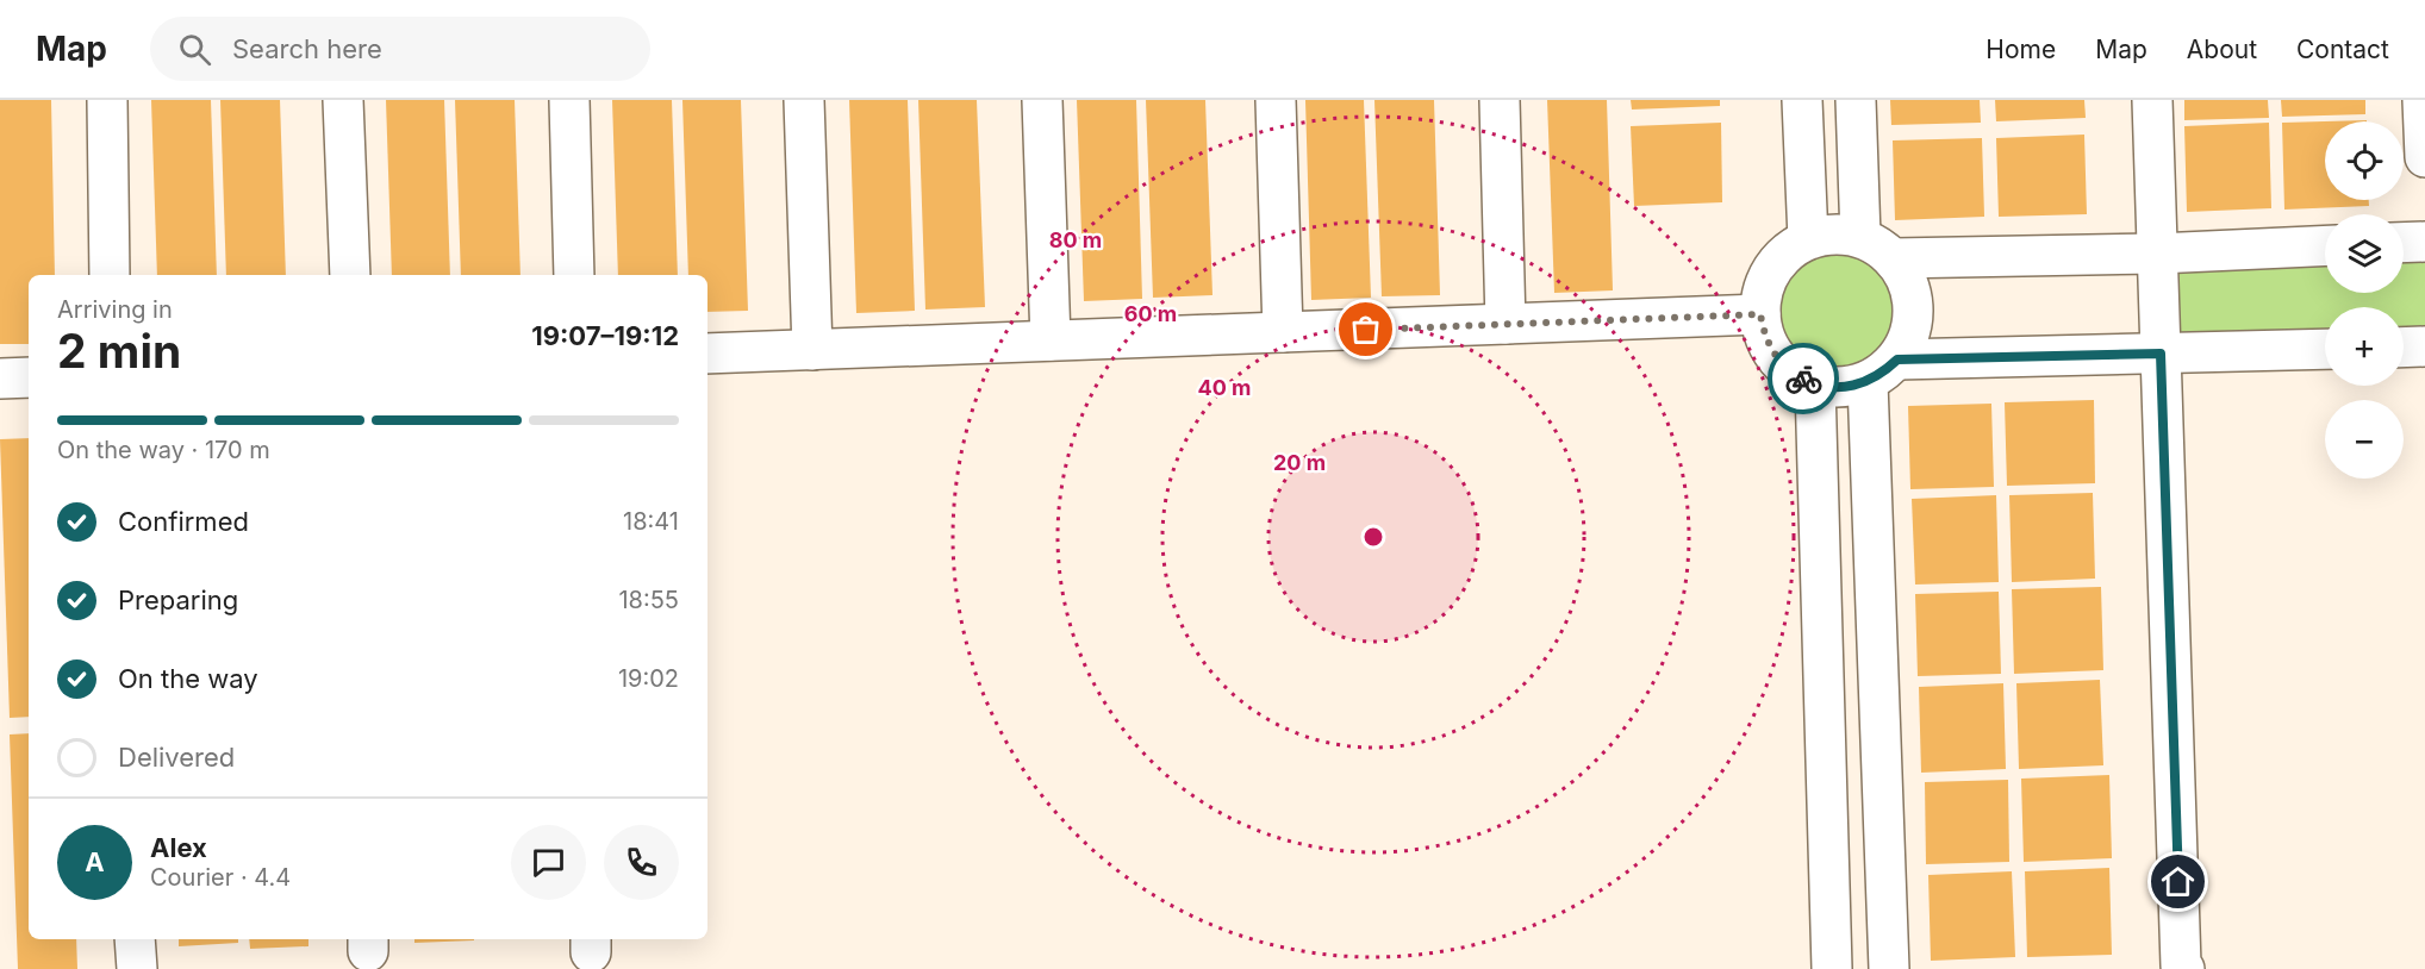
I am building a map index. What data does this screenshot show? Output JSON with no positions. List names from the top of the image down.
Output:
{
  "page": {
    "header": "Map",
    "search": "Search here",
    "nav": [
      "Home",
      "Map",
      "About",
      "Contact"
    ],
    "map_buttons": ["+", "−"],
    "heading": ["2 min", "Arriving in", "19:07–19:12"],
    "panel": ["Alex", "Courier · 4.4"],
    "bar": "On the way · 170 m",
    "list": [
      ["Confirmed", "18:41"],
      ["Preparing", "18:55"],
      ["On the way", "19:02"],
      "Delivered"
    ],
    "round": "A"
  },
  "rings": [
    "80 m",
    "60 m",
    "40 m",
    "20 m"
  ]
}
